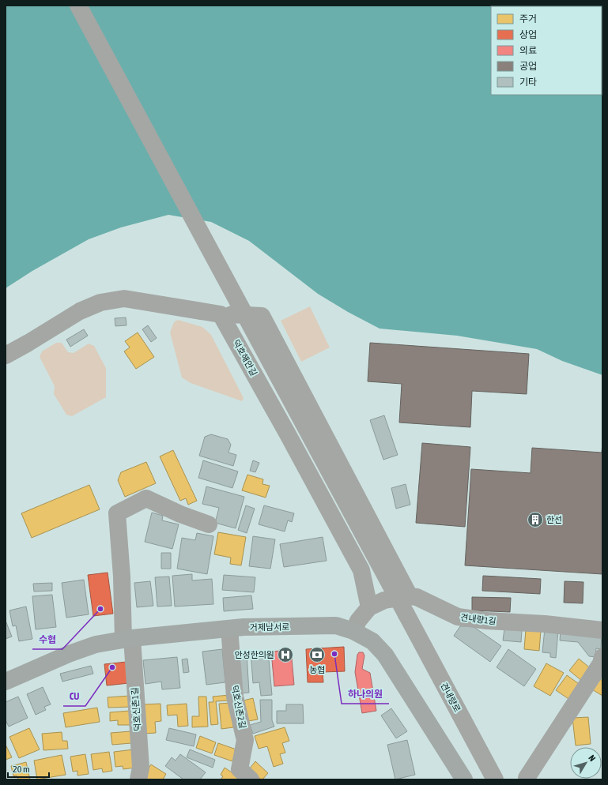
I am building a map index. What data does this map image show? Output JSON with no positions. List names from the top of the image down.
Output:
{
  "streets": {
    "main road": ["거제남서로"],
    "street": [
      "덕호해안길",
      "견내량1길",
      "견내량로",
      "덕호신촌2길",
      "덕호신촌1길"
    ]
  },
  "crossings": [
    ["덕호해안길", "견내량1길"],
    ["견내량1길", "거제남서로"],
    ["거제남서로", "덕호신촌2길"],
    ["거제남서로", "덕호신촌1길"]
  ],
  "places": {
    "building": ["한선"],
    "other": ["수협", "하나의원", "CU"],
    "hospital": ["안성한의원"],
    "bank": ["농협"]
  },
  "legend": [
    "주거",
    "상업",
    "의료",
    "공업",
    "기타"
  ],
  "scale_bar": "20 m",
  "north": "top right"
}
